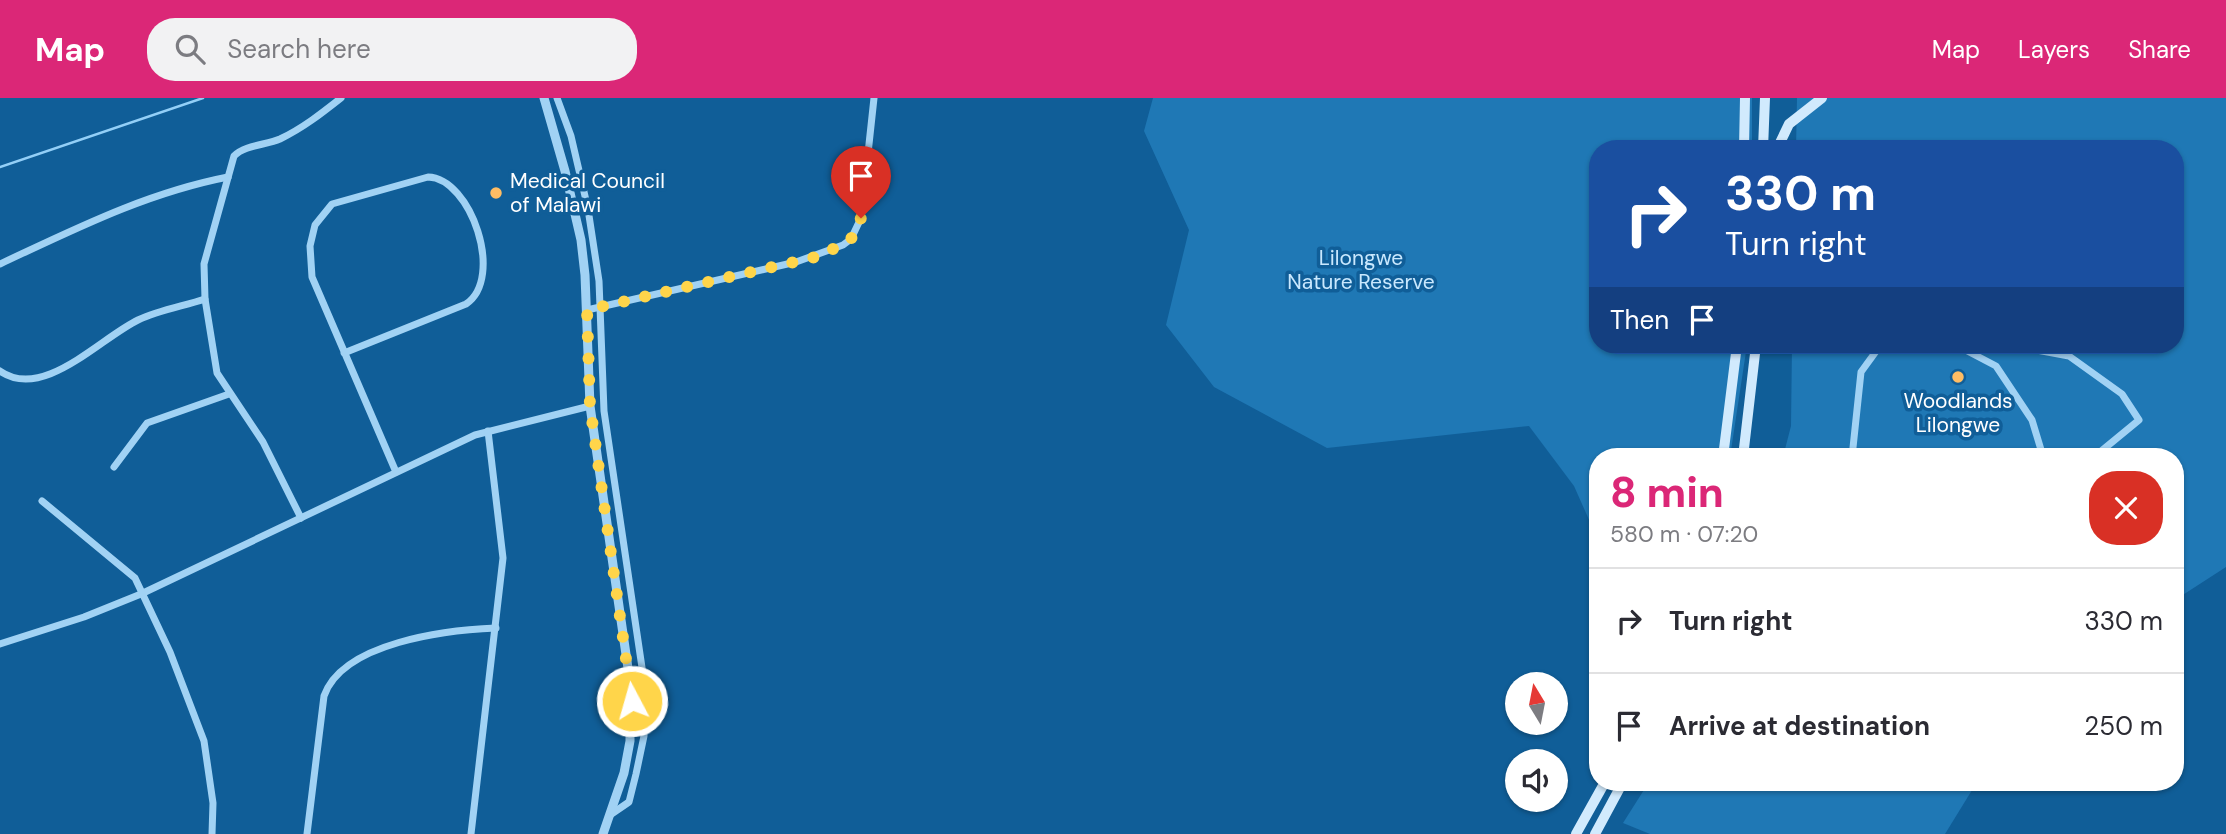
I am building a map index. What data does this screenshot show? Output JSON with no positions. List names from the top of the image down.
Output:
{
  "parks": ["Lilongwe Nature Reserve"],
  "places": ["Medical Council of Malawi", "Woodlands Lilongwe"],
  "north": "top",
  "page": {
    "header": "Map",
    "search": "Search here",
    "nav": ["Map", "Layers", "Share"],
    "turn": ["330 m", "Turn right"],
    "then": "Then",
    "heading": ["8 min", "580 m · 07:20"],
    "list": [
      {
        "name": "Turn right",
        "value": "330 m"
      },
      {
        "name": "Arrive at destination",
        "value": "250 m"
      }
    ]
  }
}
